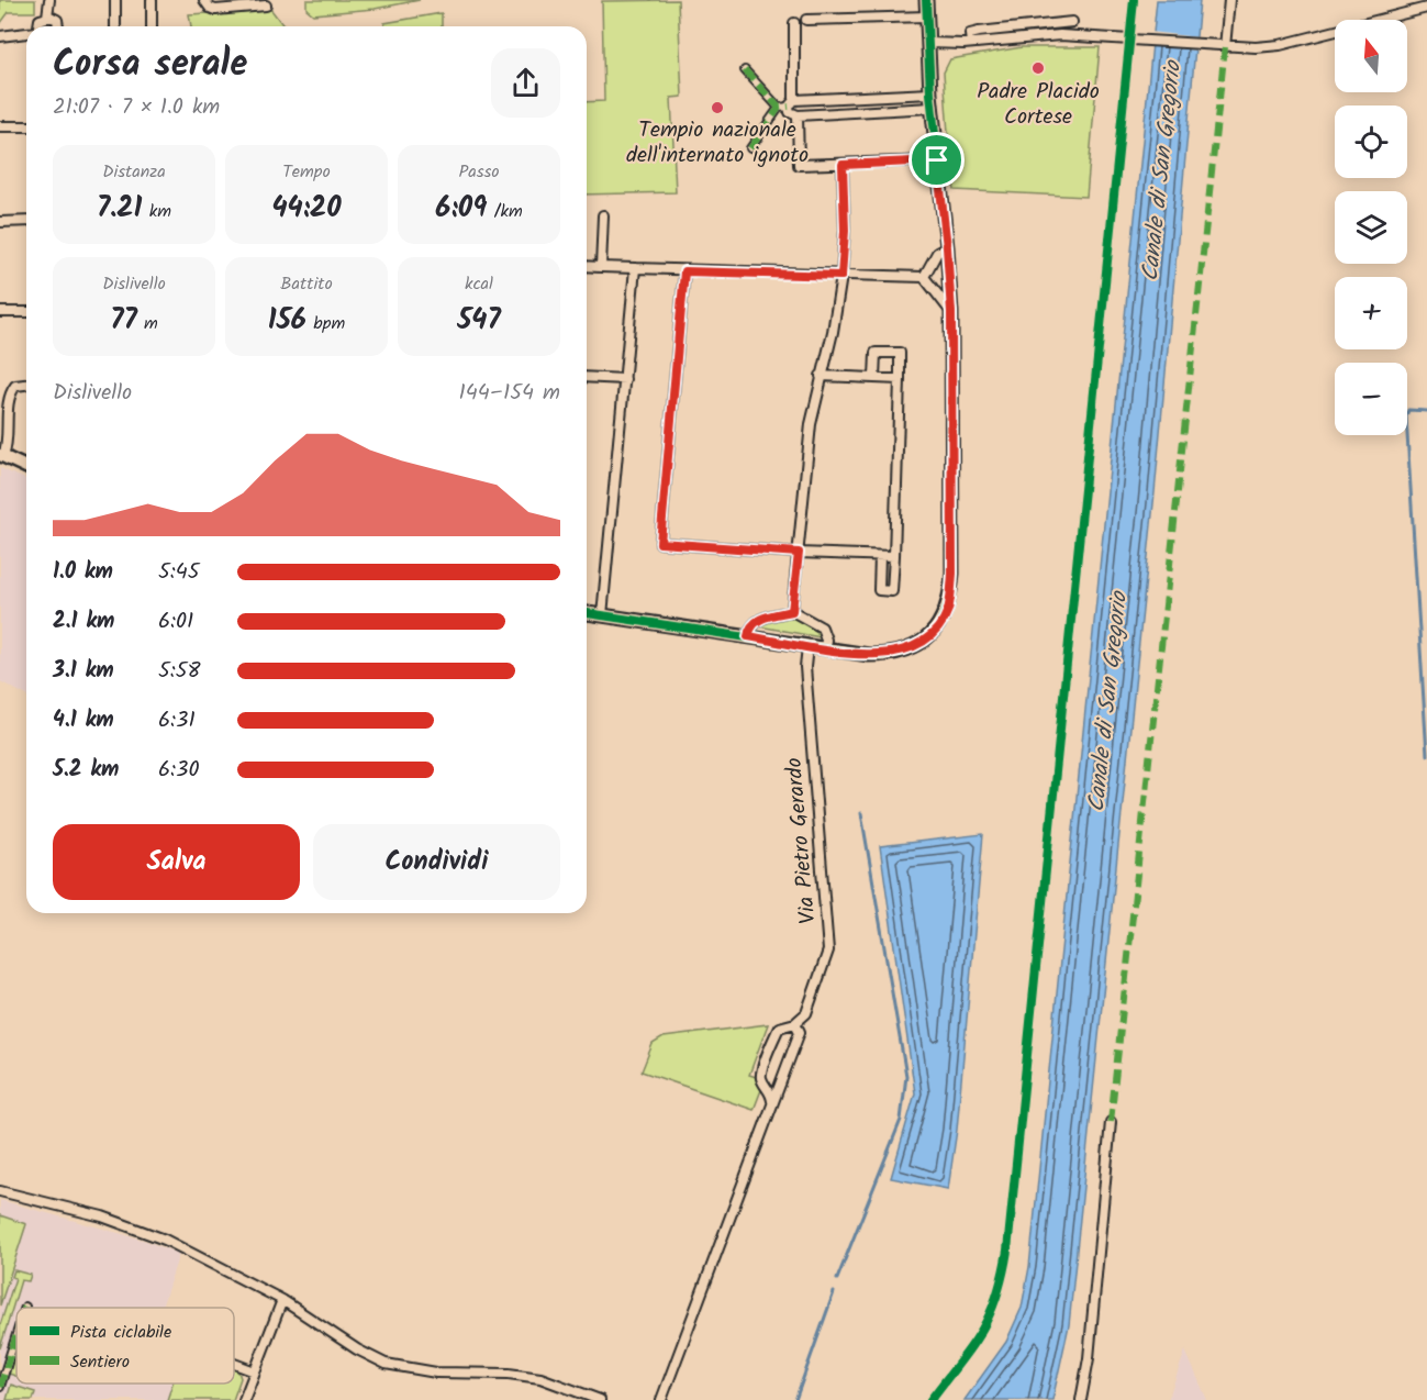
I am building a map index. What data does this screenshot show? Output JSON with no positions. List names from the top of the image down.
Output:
{
  "streets": {
    "street": ["Via Pietro Gerardo"]
  },
  "water": ["Canale di San Gregorio"],
  "places": ["Padre Placido Cortese", "Tempio nazionale dell'internato ignoto"],
  "legend": ["Pista ciclabile", "Sentiero"],
  "north": "top",
  "page": {
    "map_buttons": ["+", "−"],
    "heading": ["Corsa serale", "21:07 · 7 × 1.0 km"],
    "stats": [
      ["Distanza", "7.21 km"],
      ["Tempo", "44:20"],
      ["Passo", "6:09 /km"],
      ["Dislivello", "77 m"],
      ["Battito", "156 bpm"],
      ["kcal", "547"]
    ],
    "chart": ["Dislivello", "144–154 m"],
    "list": [
      {
        "name": "1.0 km",
        "note": "5:45"
      },
      {
        "name": "2.1 km",
        "note": "6:01"
      },
      {
        "name": "3.1 km",
        "note": "5:58"
      },
      {
        "name": "4.1 km",
        "note": "6:31"
      },
      {
        "name": "5.2 km",
        "note": "6:30"
      }
    ],
    "buttons": ["Salva", "Condividi"]
  }
}
